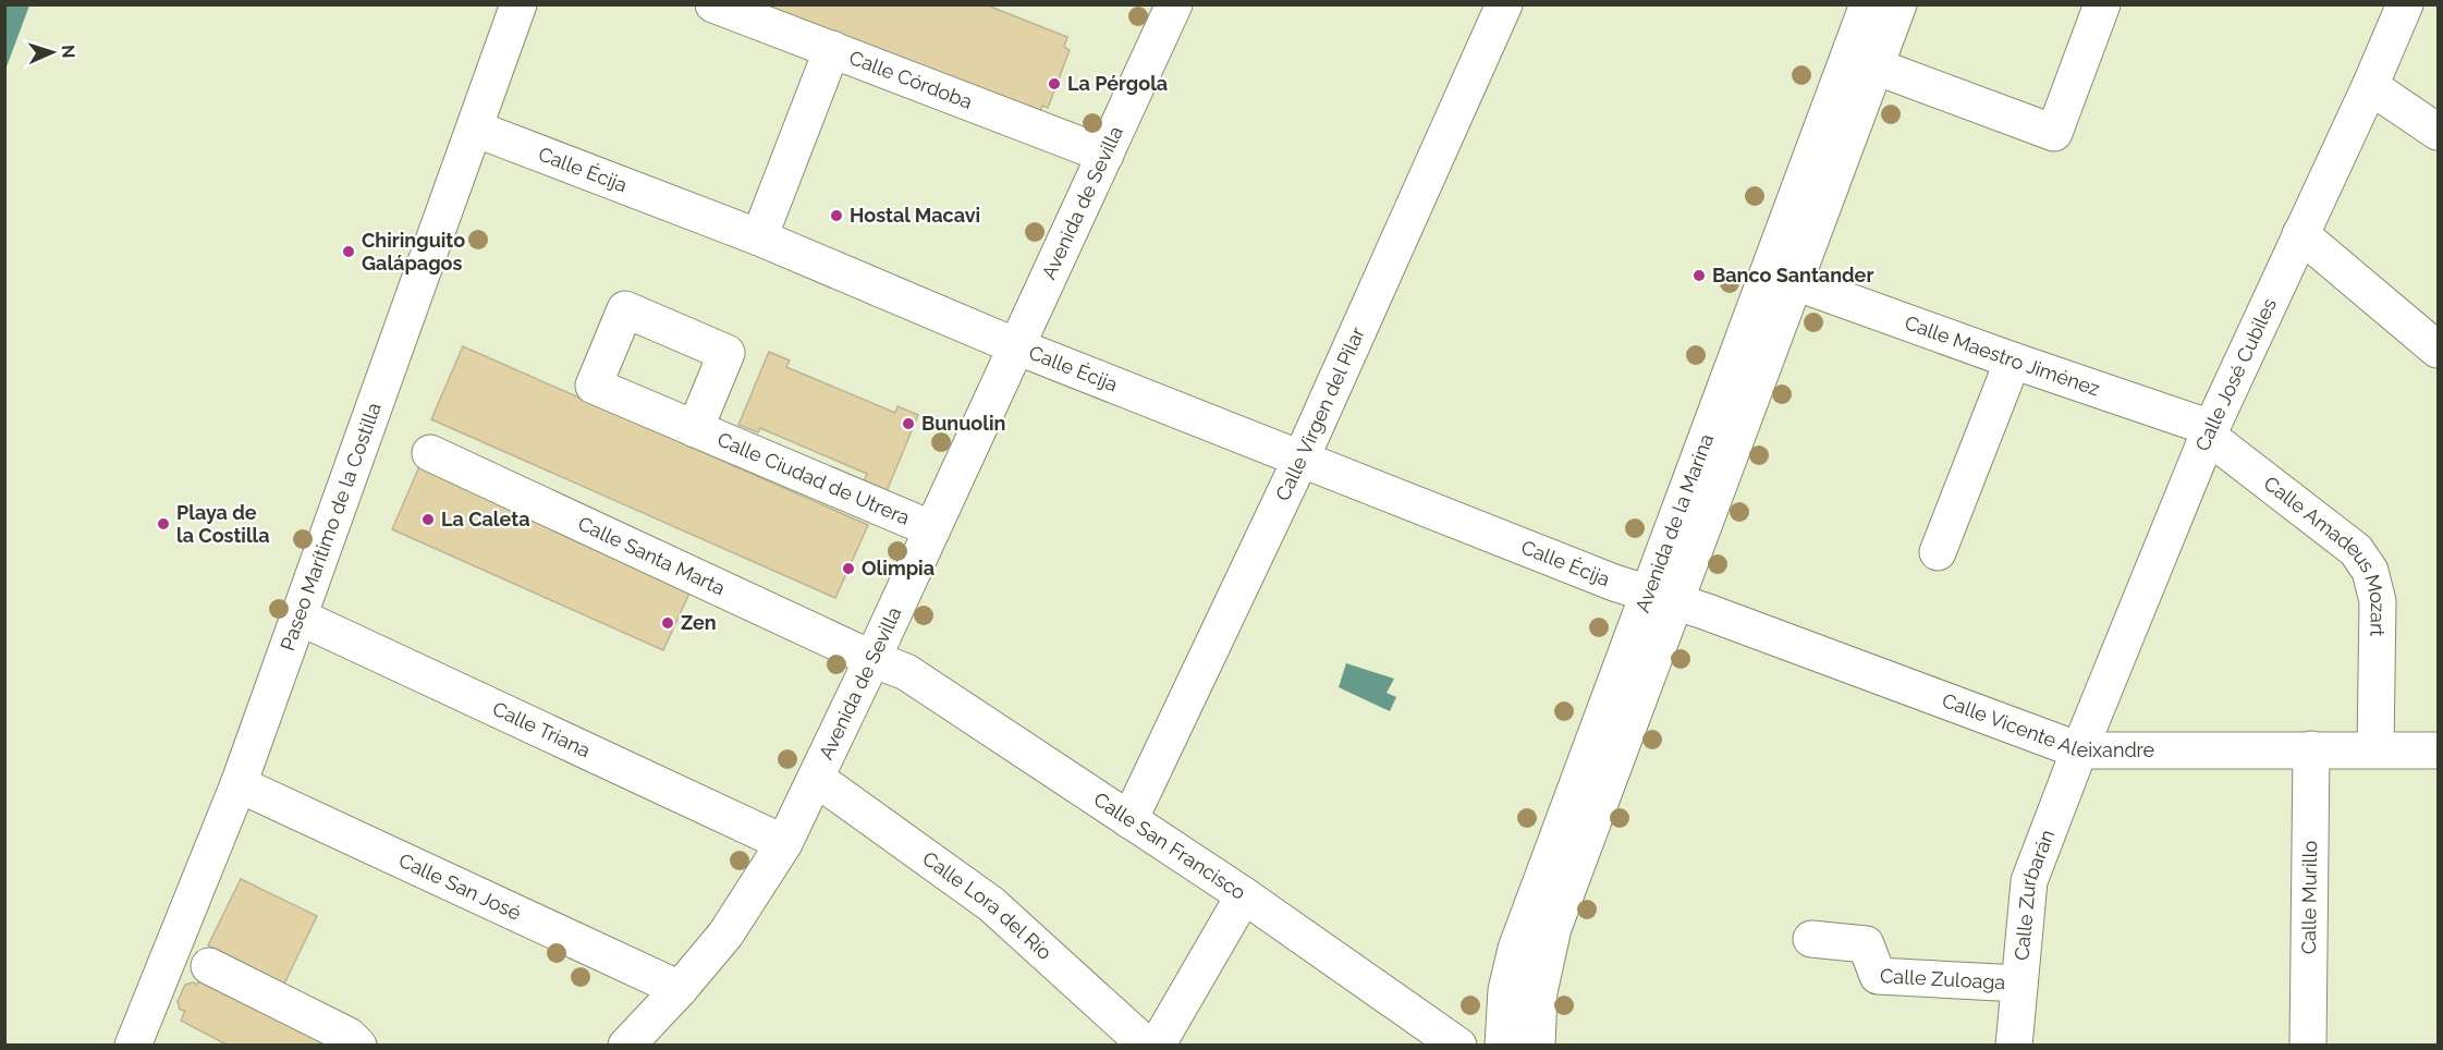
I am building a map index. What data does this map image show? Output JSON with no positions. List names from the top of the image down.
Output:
{
  "streets": {
    "street": [
      "Calle Córdoba",
      "Calle Écija",
      "Avenida de Sevilla",
      "Calle Maestro Jiménez",
      "Calle José Cubiles",
      "Calle Virgen del Pilar",
      "Calle Ciudad de Utrera",
      "Avenida de la Marina",
      "Paseo Marítimo de la Costilla",
      "Calle Santa Marta",
      "Calle Amadeus Mozart",
      "Calle Vicente Aleixandre",
      "Calle Triana",
      "Calle San Francisco",
      "Calle San José",
      "Calle Zurbarán",
      "Calle Murillo",
      "Calle Lora del Río",
      "Calle Zuloaga"
    ]
  },
  "crossings": [
    ["Calle Córdoba", "Avenida de Sevilla"],
    ["Calle Écija", "Avenida de Sevilla"],
    ["Calle Écija", "Calle Virgen del Pilar"],
    ["Calle Écija", "Avenida de la Marina"],
    ["Calle Écija", "Paseo Marítimo de la Costilla"],
    ["Calle Écija", "Calle Vicente Aleixandre"],
    ["Avenida de Sevilla", "Calle Ciudad de Utrera"],
    ["Avenida de Sevilla", "Calle Santa Marta"],
    ["Avenida de Sevilla", "Calle Triana"],
    ["Avenida de Sevilla", "Calle San Francisco"],
    ["Avenida de Sevilla", "Calle San José"],
    ["Avenida de Sevilla", "Calle Lora del Río"],
    ["Calle Maestro Jiménez", "Calle José Cubiles"],
    ["Calle Maestro Jiménez", "Avenida de la Marina"],
    ["Calle Maestro Jiménez", "Calle Amadeus Mozart"],
    ["Calle José Cubiles", "Calle Amadeus Mozart"],
    ["Calle José Cubiles", "Calle Vicente Aleixandre"],
    ["Calle José Cubiles", "Calle Zurbarán"],
    ["Calle Virgen del Pilar", "Calle San Francisco"],
    ["Avenida de la Marina", "Calle Vicente Aleixandre"],
    ["Paseo Marítimo de la Costilla", "Calle Triana"],
    ["Paseo Marítimo de la Costilla", "Calle San José"],
    ["Calle Santa Marta", "Calle San Francisco"],
    ["Calle Amadeus Mozart", "Calle Vicente Aleixandre"],
    ["Calle Vicente Aleixandre", "Calle Zurbarán"],
    ["Calle Vicente Aleixandre", "Calle Murillo"],
    ["Calle Zurbarán", "Calle Zuloaga"]
  ],
  "places": [
    "La Pérgola",
    "Hostal Macavi",
    "Chiringuito Galápagos",
    "Banco Santander",
    "Bunuolin",
    "La Caleta",
    "Playa de la Costilla",
    "Olimpia",
    "Zen"
  ],
  "north": "right"
}
